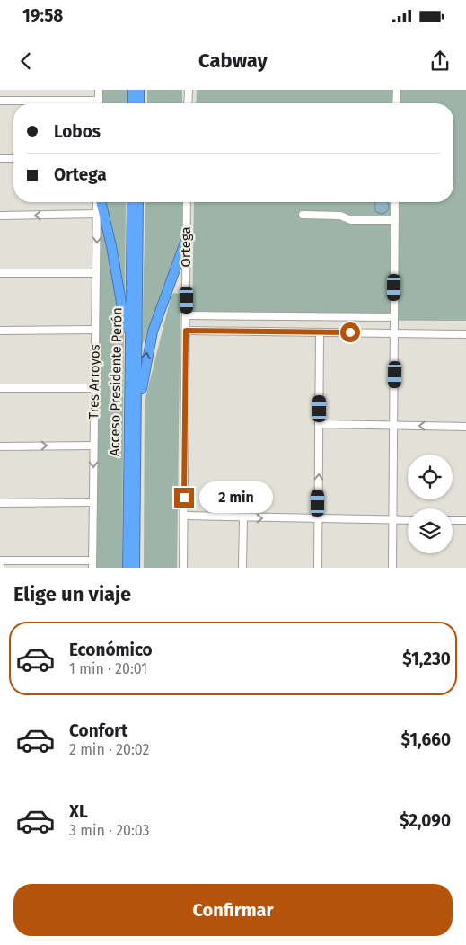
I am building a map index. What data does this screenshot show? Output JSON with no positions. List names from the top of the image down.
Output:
{
  "streets": {
    "highway": ["Acceso Presidente Perón"],
    "street": ["Ortega", "Tres Arroyos"]
  },
  "page": {
    "status": "19:58",
    "header": "Cabway",
    "banner": ["Lobos", "Ortega"],
    "bubble": "2 min",
    "heading": "Elige un viaje",
    "list": [
      {
        "name": "Económico",
        "note": "1 min · 20:01",
        "value": "$1,230"
      },
      {
        "name": "Confort",
        "note": "2 min · 20:02",
        "value": "$1,660"
      },
      {
        "name": "XL",
        "note": "3 min · 20:03",
        "value": "$2,090"
      }
    ],
    "buttons": "Confirmar"
  }
}
